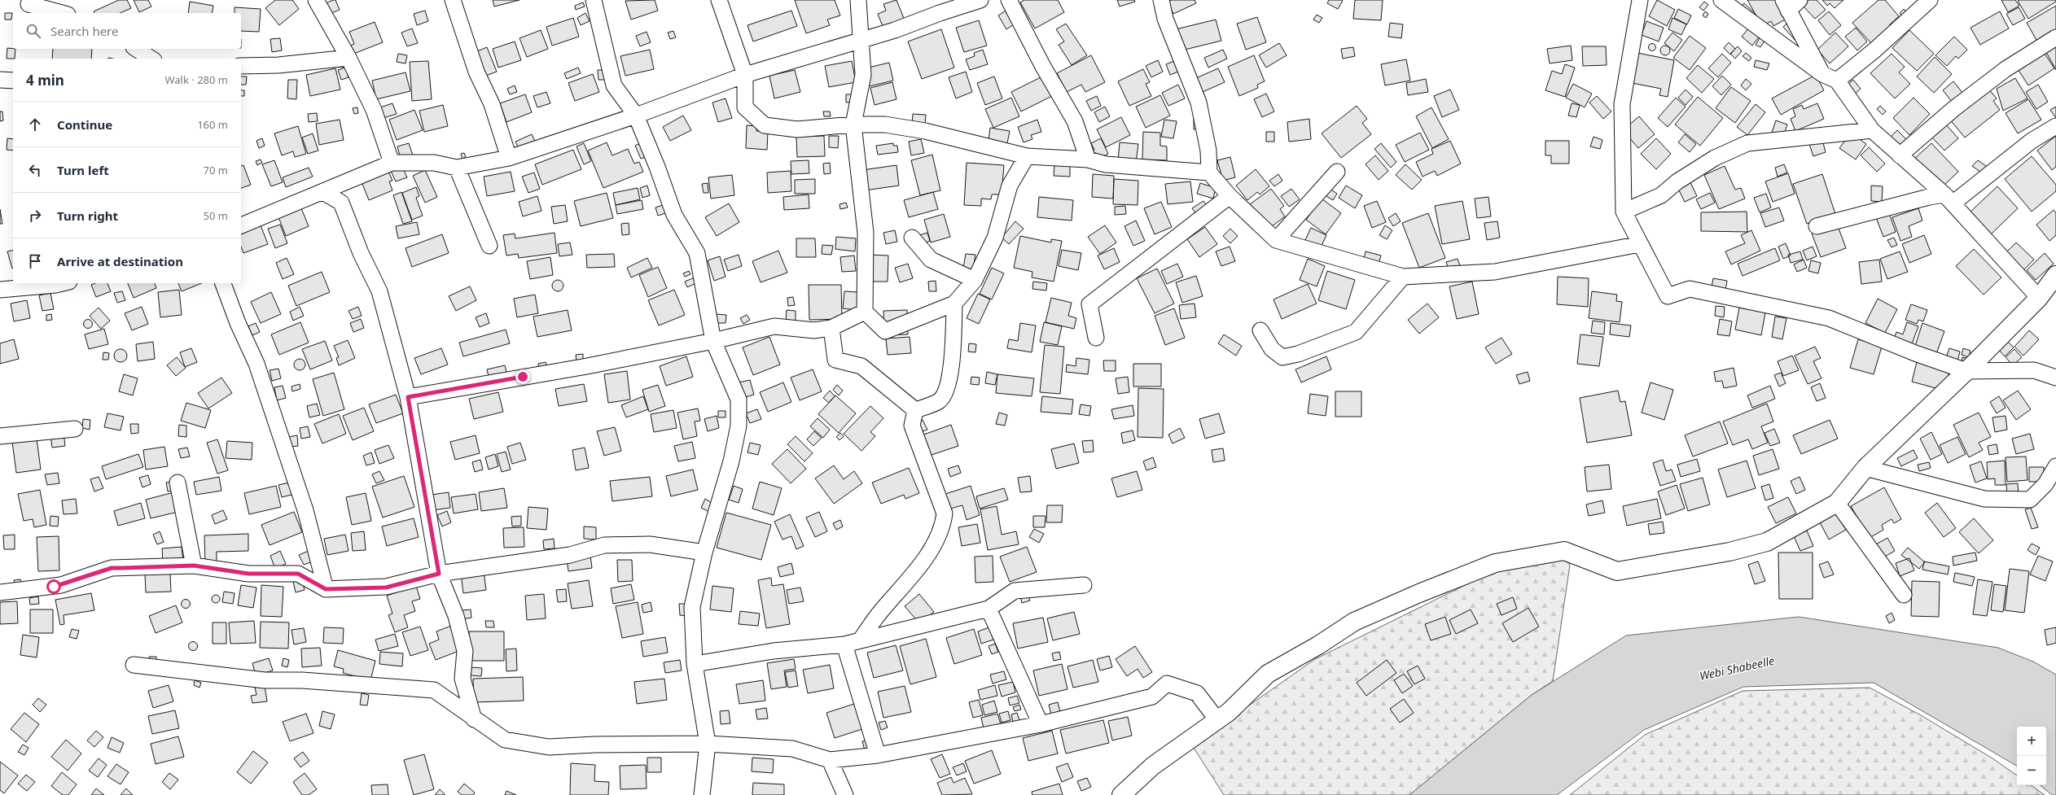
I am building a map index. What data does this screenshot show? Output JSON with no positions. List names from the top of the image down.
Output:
{
  "water": ["Webi Shabeelle"],
  "page": {
    "search": "Search here",
    "heading": ["4 min", "Walk · 280 m"],
    "list": [
      ["Continue", "160 m"],
      ["Turn left", "70 m"],
      ["Turn right", "50 m"],
      "Arrive at destination"
    ],
    "map_buttons": ["+", "−"]
  }
}
